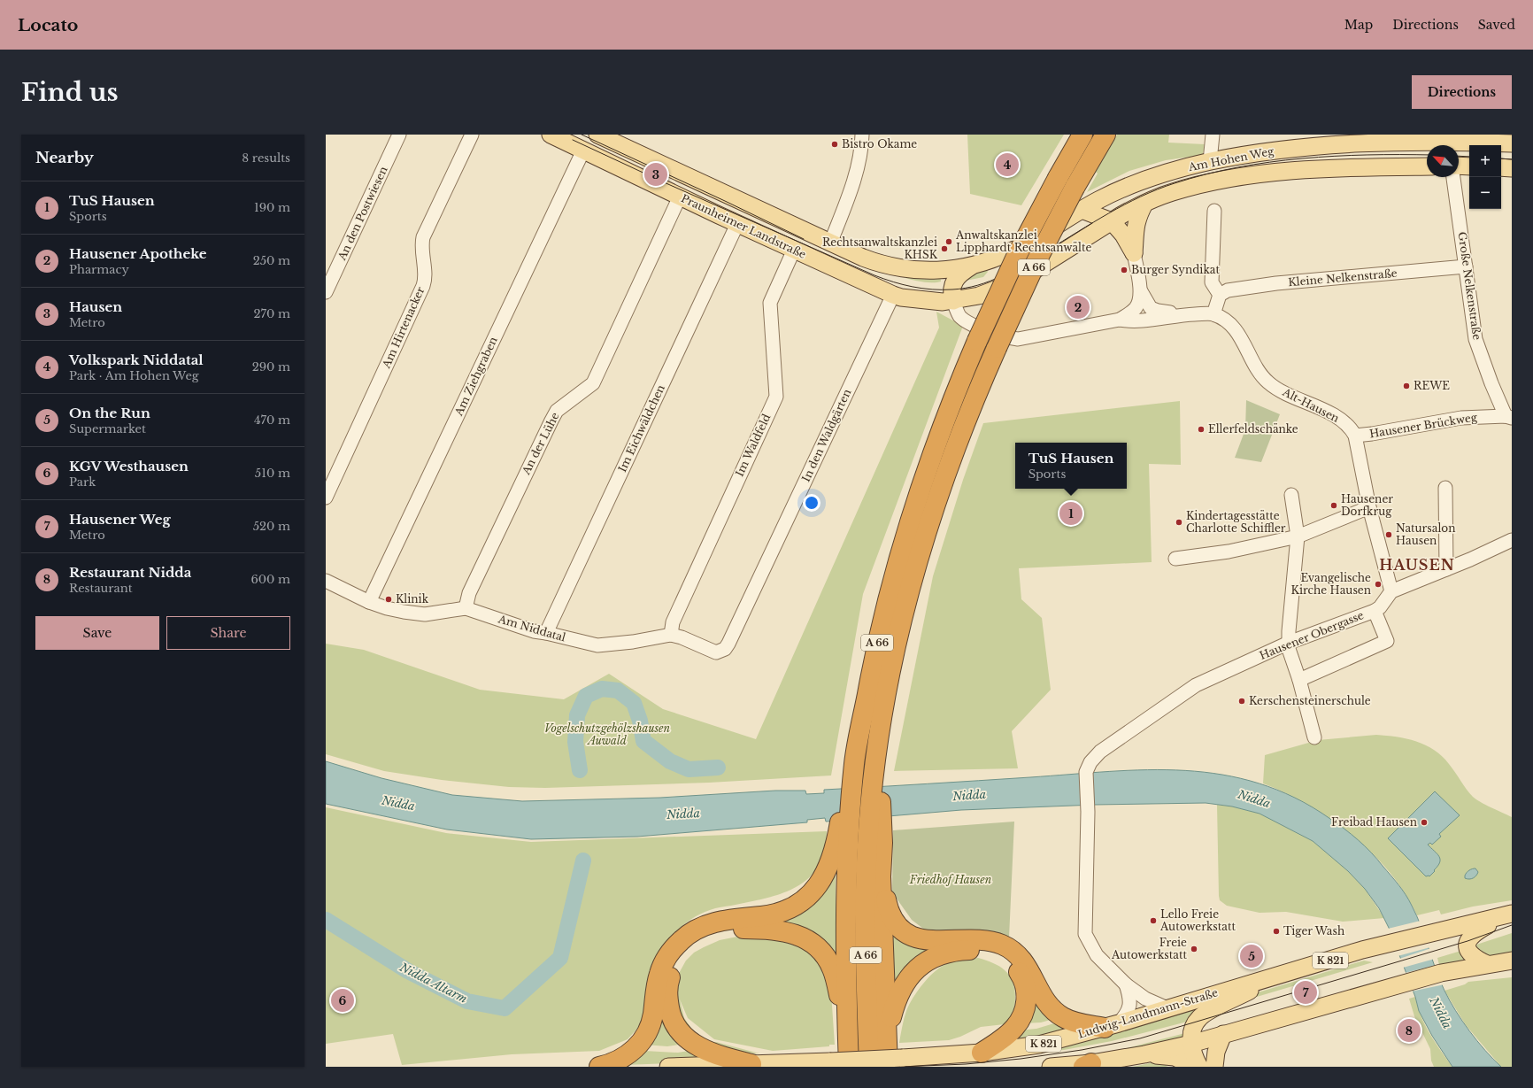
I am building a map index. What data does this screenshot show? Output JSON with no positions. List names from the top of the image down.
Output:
{
  "streets": {
    "highway": ["A 66"],
    "main road": [
      "Am Hohen Weg",
      "Praunheimer Landstraße",
      "K 821",
      "Ludwig-Landmann-Straße"
    ],
    "street": [
      "An den Postwiesen",
      "Kleine Nelkenstraße",
      "Große Nelkenstraße",
      "Am Hirtenacker",
      "Am Ziehgraben",
      "Alt-Hausen",
      "Hausener Brückweg",
      "Im Eichwäldchen",
      "In den Waldgärten",
      "An der Lühe",
      "Im Waldfeld",
      "Am Niddatal",
      "Hausener Obergasse"
    ]
  },
  "crossings": [
    ["Am Hohen Weg", "Praunheimer Landstraße"],
    ["Praunheimer Landstraße", "Am Ziehgraben"],
    ["Praunheimer Landstraße", "Im Eichwäldchen"],
    ["Praunheimer Landstraße", "In den Waldgärten"],
    ["Praunheimer Landstraße", "An der Lühe"],
    ["Praunheimer Landstraße", "Im Waldfeld"],
    ["Kleine Nelkenstraße", "Große Nelkenstraße"],
    ["Große Nelkenstraße", "Hausener Brückweg"],
    ["Am Ziehgraben", "Am Niddatal"],
    ["Alt-Hausen", "Hausener Brückweg"],
    ["Im Eichwäldchen", "Am Niddatal"],
    ["In den Waldgärten", "Am Niddatal"],
    ["An der Lühe", "Am Niddatal"],
    ["Im Waldfeld", "Am Niddatal"]
  ],
  "districts": ["HAUSEN"],
  "water": ["Nidda", "Nidda Altarm"],
  "parks": ["Vogelschutzgehölzshausen Auwald", "Friedhof Hausen"],
  "places": [
    "Bistro Okame",
    "Anwaltskanzlei Lipphardt Rechtsanwälte",
    "Rechtsanwaltskanzlei KHSK",
    "Burger Syndikat",
    "REWE",
    "Ellerfeldschänke",
    "Hausener Dorfkrug",
    "Kindertagesstätte Charlotte Schiffler",
    "Natursalon Hausen",
    "Evangelische Kirche Hausen",
    "Klinik",
    "Kerschensteinerschule",
    "Freibad Hausen",
    "Lello Freie Autowerkstatt",
    "Tiger Wash",
    "Freie Autowerkstatt"
  ],
  "north": "top left",
  "page": {
    "header": "Locato",
    "nav": ["Map", "Directions", "Saved"],
    "buttons": [
      "Directions",
      ["Save", "Share"]
    ],
    "title": "Find us",
    "heading": ["Nearby", "8 results"],
    "map_buttons": ["+", "−"],
    "pins": [
      "4",
      "3",
      "2",
      "1",
      "5",
      "7",
      "6",
      "8"
    ],
    "list": [
      {
        "mark": "1",
        "name": "TuS Hausen",
        "note": "Sports",
        "value": "190 m"
      },
      {
        "mark": "2",
        "name": "Hausener Apotheke",
        "note": "Pharmacy",
        "value": "250 m"
      },
      {
        "mark": "3",
        "name": "Hausen",
        "note": "Metro",
        "value": "270 m"
      },
      {
        "mark": "4",
        "name": "Volkspark Niddatal",
        "note": "Park · Am Hohen Weg",
        "value": "290 m"
      },
      {
        "mark": "5",
        "name": "On the Run",
        "note": "Supermarket",
        "value": "470 m"
      },
      {
        "mark": "6",
        "name": "KGV Westhausen",
        "note": "Park",
        "value": "510 m"
      },
      {
        "mark": "7",
        "name": "Hausener Weg",
        "note": "Metro",
        "value": "520 m"
      },
      {
        "mark": "8",
        "name": "Restaurant Nidda",
        "note": "Restaurant",
        "value": "600 m"
      }
    ],
    "popup": ["TuS Hausen", "Sports"]
  }
}
